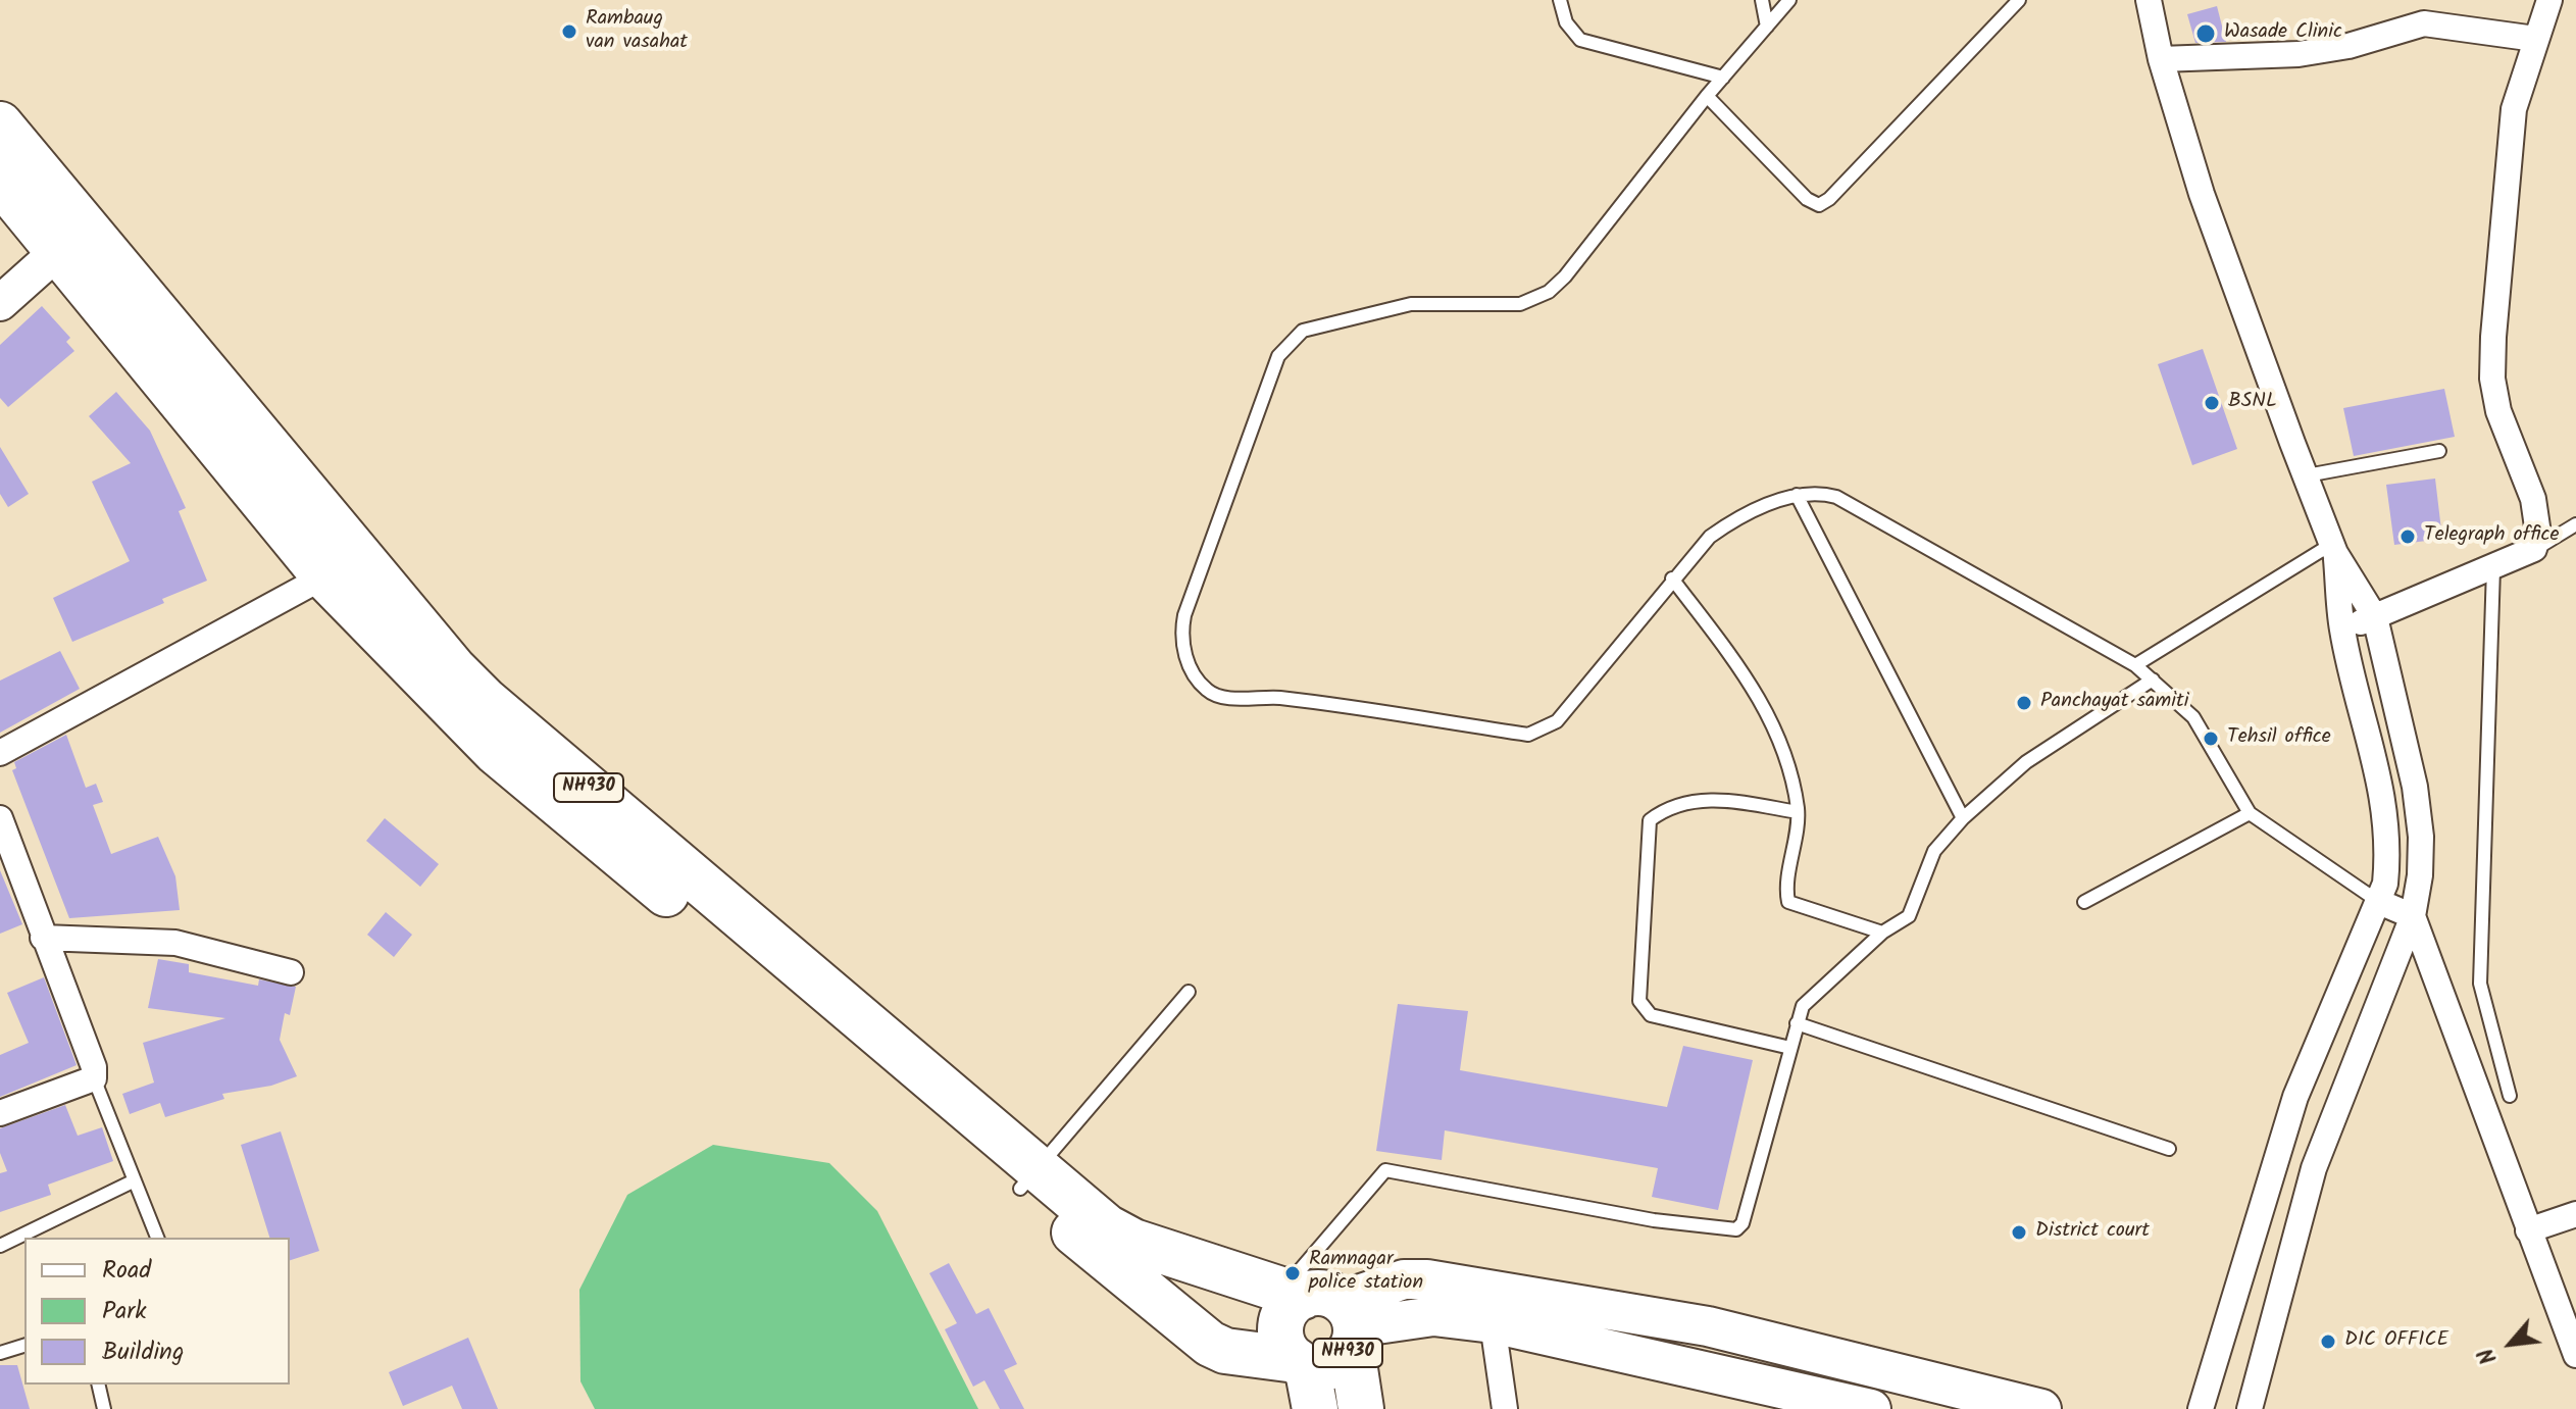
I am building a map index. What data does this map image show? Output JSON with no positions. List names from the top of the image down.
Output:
{
  "streets": {
    "highway": ["NH930"]
  },
  "places": [
    "Rambaug van vasahat",
    "Wasade Clinic",
    "BSNL",
    "Telegraph office",
    "Panchayat samiti",
    "Tehsil office",
    "District court",
    "Ramnagar police station",
    "DIC OFFICE"
  ],
  "legend": ["Road", "Park", "Building"],
  "north": "bottom left"
}
